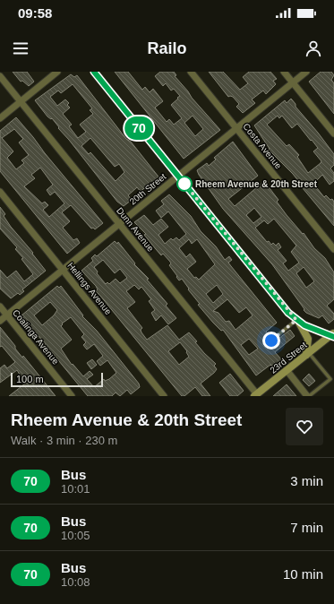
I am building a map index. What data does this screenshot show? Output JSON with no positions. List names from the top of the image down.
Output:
{
  "streets": {
    "street": [
      "Costa Avenue",
      "20th Street",
      "Dunn Avenue",
      "Hellings Avenue",
      "Coalinga Avenue",
      "23rd Street"
    ]
  },
  "crossings": [
    ["Costa Avenue", "20th Street"],
    ["20th Street", "Dunn Avenue"],
    ["20th Street", "Hellings Avenue"],
    ["20th Street", "Coalinga Avenue"],
    ["Dunn Avenue", "23rd Street"]
  ],
  "places": ["Rheem Avenue & 20th Street"],
  "lines": ["bus line 70"],
  "scale_bar": "100 m",
  "page": {
    "status": "09:58",
    "header": "Railo",
    "on_map": "70",
    "scale": "100 m",
    "heading": ["Rheem Avenue & 20th Street", "Walk · 3 min · 230 m"],
    "list": [
      {
        "mark": "70",
        "name": "Bus",
        "note": "10:01",
        "value": "3 min"
      },
      {
        "mark": "70",
        "name": "Bus",
        "note": "10:05",
        "value": "7 min"
      },
      {
        "mark": "70",
        "name": "Bus",
        "note": "10:08",
        "value": "10 min"
      }
    ]
  }
}
